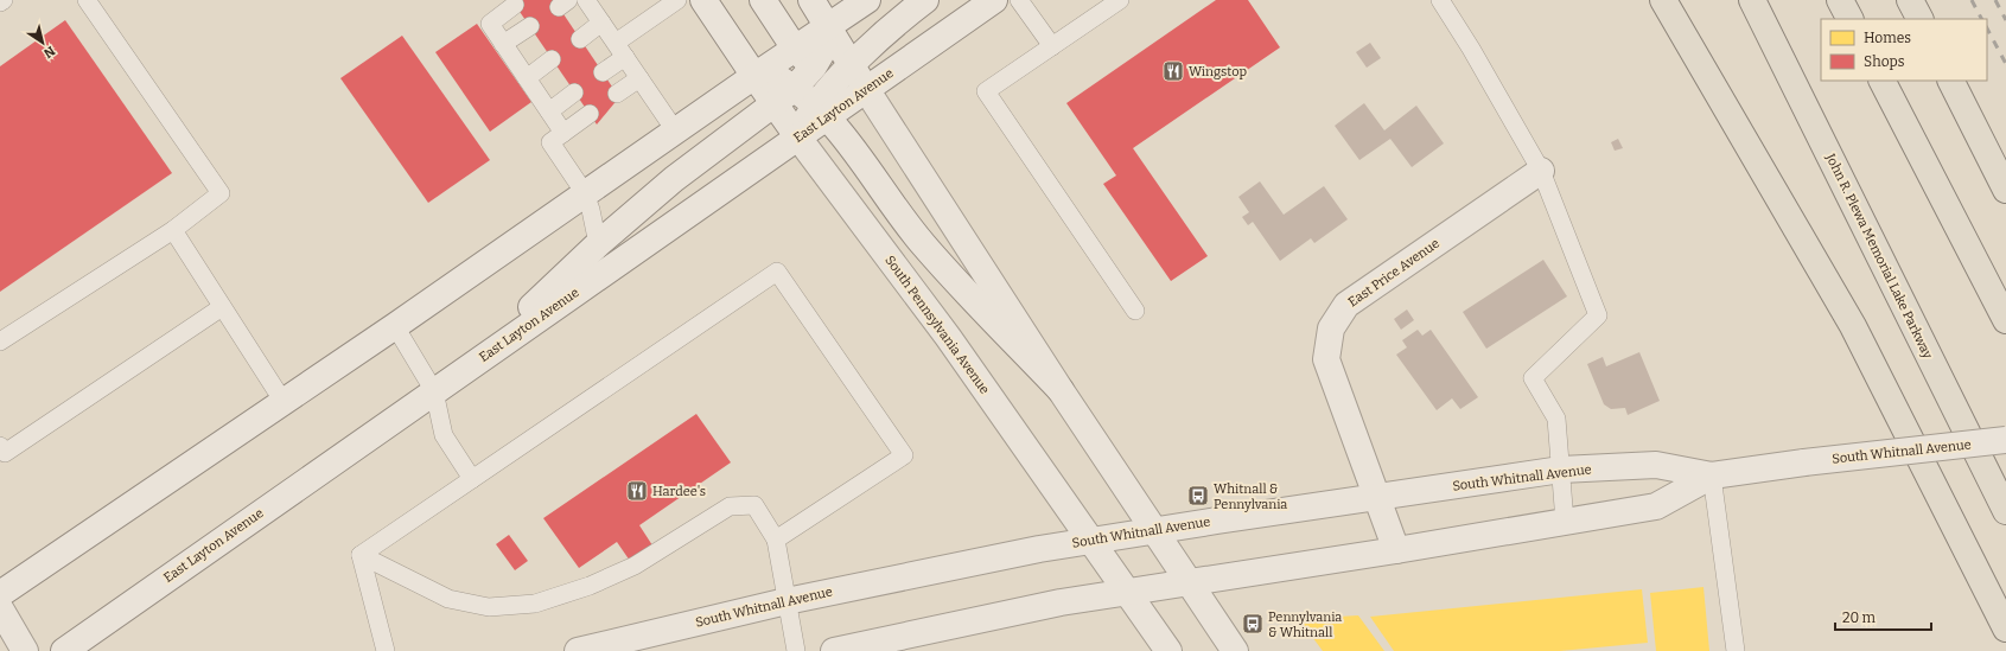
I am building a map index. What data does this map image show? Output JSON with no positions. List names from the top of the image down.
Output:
{
  "streets": {
    "main road": ["John R. Plewa Memorial Lake Parkway"],
    "street": [
      "East Layton Avenue",
      "East Price Avenue",
      "South Pennsylvania Avenue",
      "South Whitnall Avenue"
    ]
  },
  "crossings": [
    ["East Layton Avenue", "South Pennsylvania Avenue"],
    ["East Price Avenue", "South Whitnall Avenue"],
    ["South Pennsylvania Avenue", "South Whitnall Avenue"]
  ],
  "places": {
    "restaurant": ["Wingstop", "Hardee's"],
    "bus stop": ["Whitnall & Pennylvania", "Pennylvania & Whitnall"]
  },
  "legend": ["Homes", "Shops"],
  "scale_bar": "20 m",
  "north": "bottom right"
}
